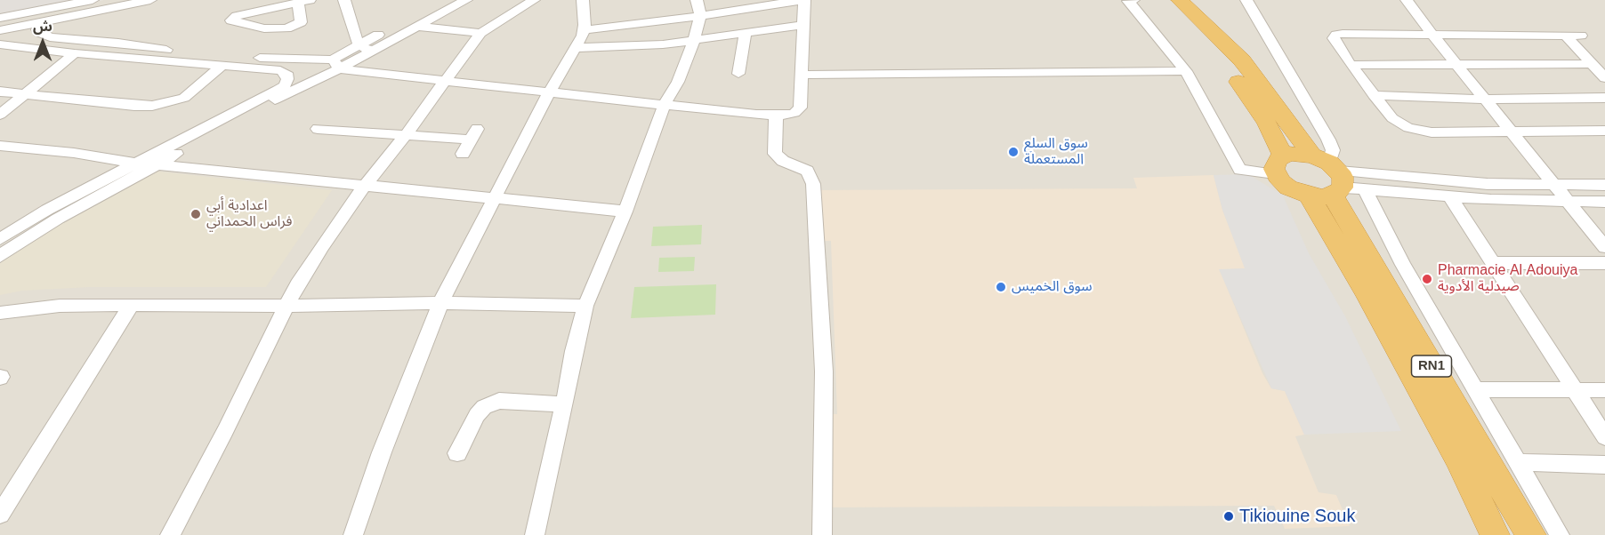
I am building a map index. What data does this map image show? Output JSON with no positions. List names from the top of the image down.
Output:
{
  "streets": {
    "highway": ["RN1"]
  },
  "places": [
    "سوق السلع المستعملة",
    "اعدادية أبي فراس الحمداني",
    "Pharmacie Al Adouiya صيدلية الأدوية",
    "سوق الخميس",
    "Tikiouine Souk"
  ],
  "north": "top"
}
